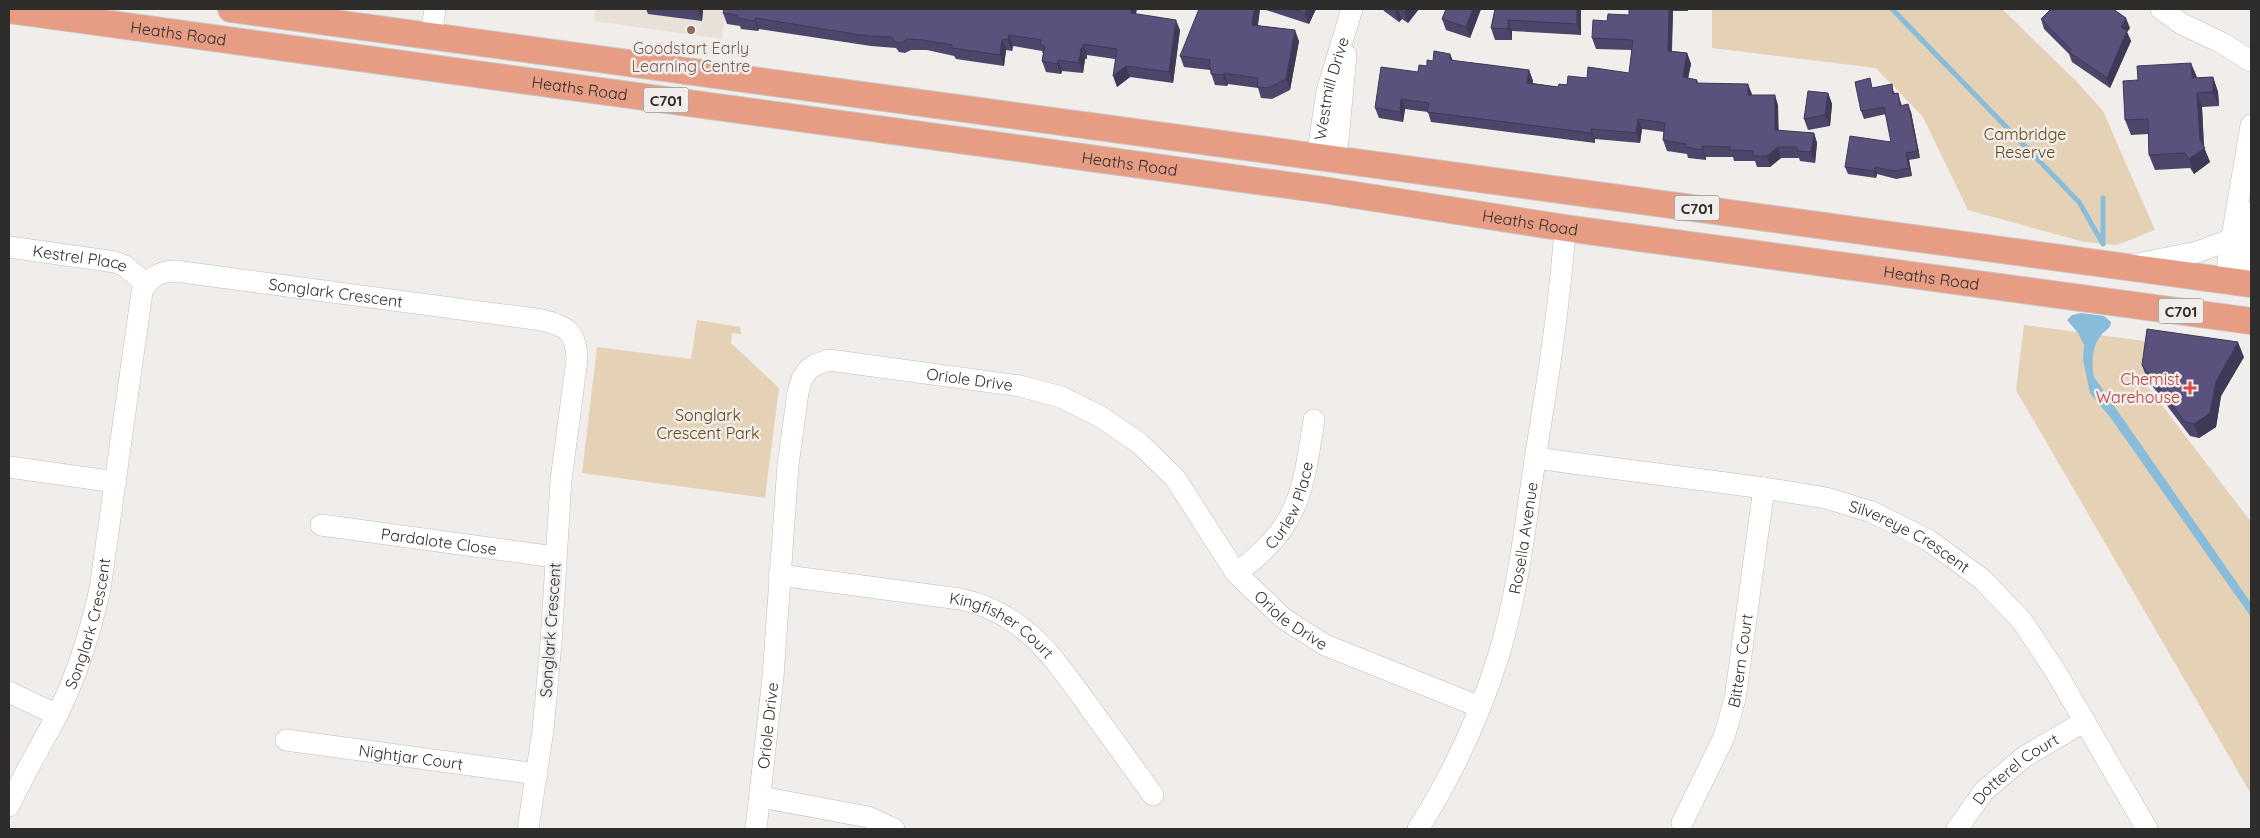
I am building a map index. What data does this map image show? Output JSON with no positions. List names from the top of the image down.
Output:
{
  "streets": {
    "main road": ["Heaths Road", "C701"],
    "street": [
      "Westmill Drive",
      "Kestrel Place",
      "Songlark Crescent",
      "Oriole Drive",
      "Curlew Place",
      "Rosella Avenue",
      "Silvereye Crescent",
      "Pardalote Close",
      "Kingfisher Court",
      "Bittern Court",
      "Nightjar Court",
      "Dotterel Court"
    ]
  },
  "crossings": [
    ["Heaths Road", "Westmill Drive"],
    ["Heaths Road", "Rosella Avenue"],
    ["Kestrel Place", "Songlark Crescent"],
    ["Songlark Crescent", "Pardalote Close"],
    ["Songlark Crescent", "Nightjar Court"],
    ["Oriole Drive", "Curlew Place"],
    ["Oriole Drive", "Rosella Avenue"],
    ["Oriole Drive", "Kingfisher Court"],
    ["Rosella Avenue", "Silvereye Crescent"],
    ["Silvereye Crescent", "Bittern Court"],
    ["Silvereye Crescent", "Dotterel Court"]
  ],
  "parks": ["Cambridge Reserve", "Songlark Crescent Park"],
  "places": {
    "other": ["Goodstart Early Learning Centre"],
    "health": ["Chemist Warehouse"]
  }
}
